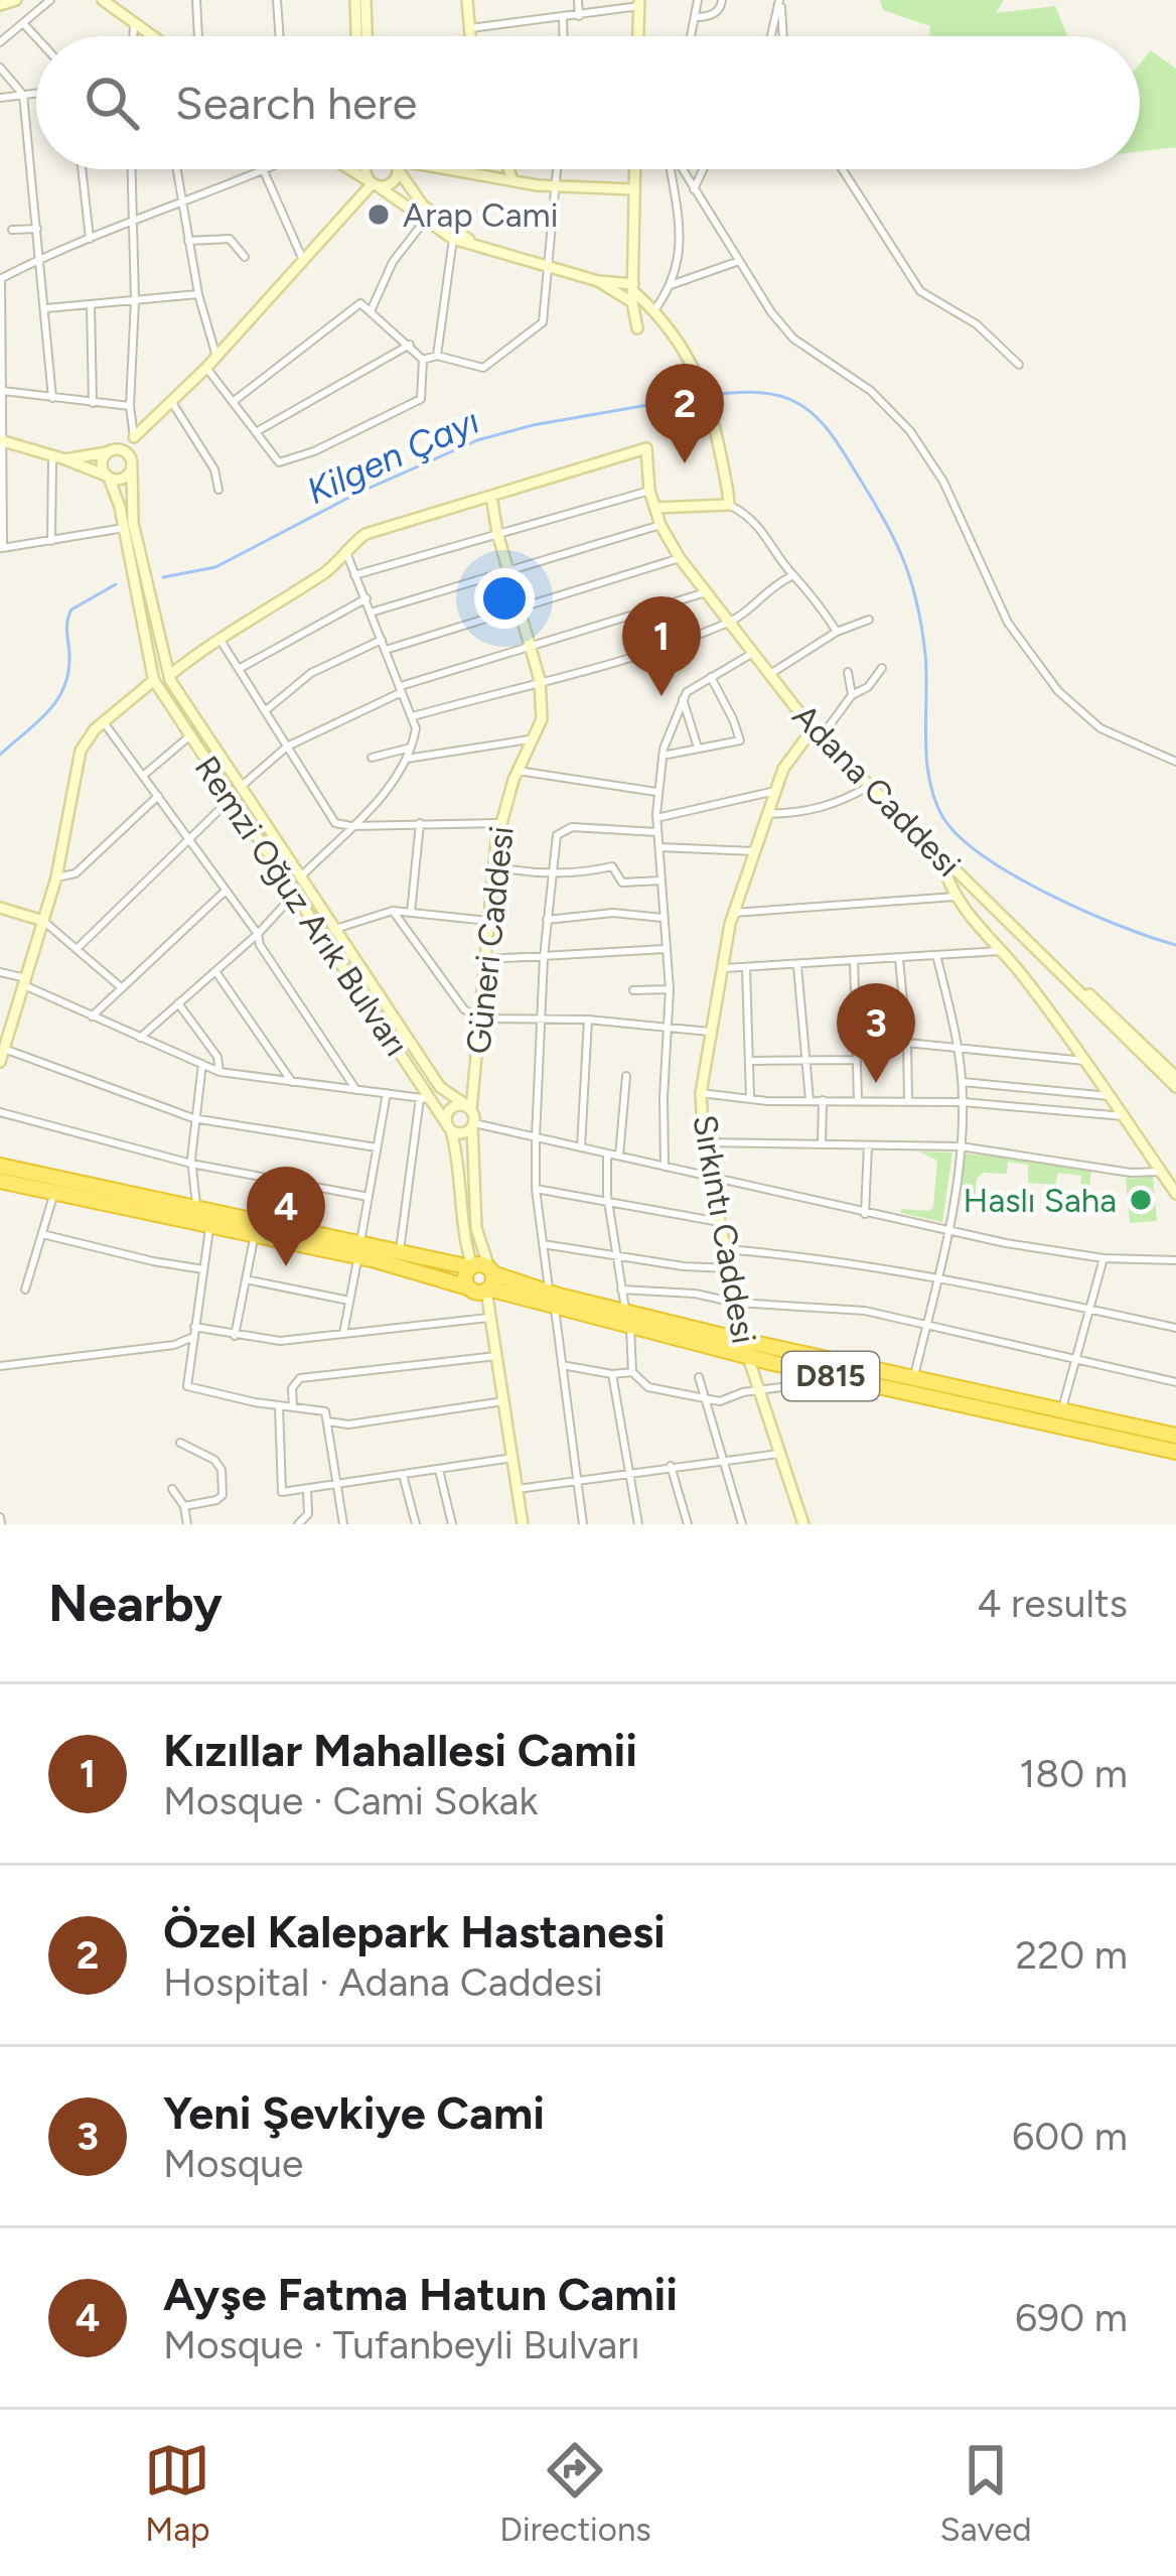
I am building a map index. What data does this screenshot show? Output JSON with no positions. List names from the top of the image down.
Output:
{
  "streets": {
    "highway": ["D815"],
    "main road": [
      "Adana Caddesi",
      "Remzi Oğuz Arık Bulvarı",
      "Güneri Caddesi",
      "Sırkıntı Caddesi"
    ]
  },
  "crossings": [
    ["Adana Caddesi", "Güneri Caddesi"],
    ["Adana Caddesi", "Sırkıntı Caddesi"],
    ["Remzi Oğuz Arık Bulvarı", "Güneri Caddesi"],
    ["Güneri Caddesi", "D815"],
    ["Sırkıntı Caddesi", "D815"]
  ],
  "water": ["Kilgen Çayı"],
  "places": ["Arap Cami", "Haslı Saha"],
  "page": {
    "search": "Search here",
    "pins": [
      "2",
      "1",
      "3",
      "4"
    ],
    "heading": ["Nearby", "4 results"],
    "list": [
      {
        "mark": "1",
        "name": "Kızıllar Mahallesi Camii",
        "note": "Mosque · Cami Sokak",
        "value": "180 m"
      },
      {
        "mark": "2",
        "name": "Özel Kalepark Hastanesi",
        "note": "Hospital · Adana Caddesi",
        "value": "220 m"
      },
      {
        "mark": "3",
        "name": "Yeni Şevkiye Cami",
        "note": "Mosque",
        "value": "600 m"
      },
      {
        "mark": "4",
        "name": "Ayşe Fatma Hatun Camii",
        "note": "Mosque · Tufanbeyli Bulvarı",
        "value": "690 m"
      }
    ],
    "nav": ["Map", "Directions", "Saved"]
  }
}
